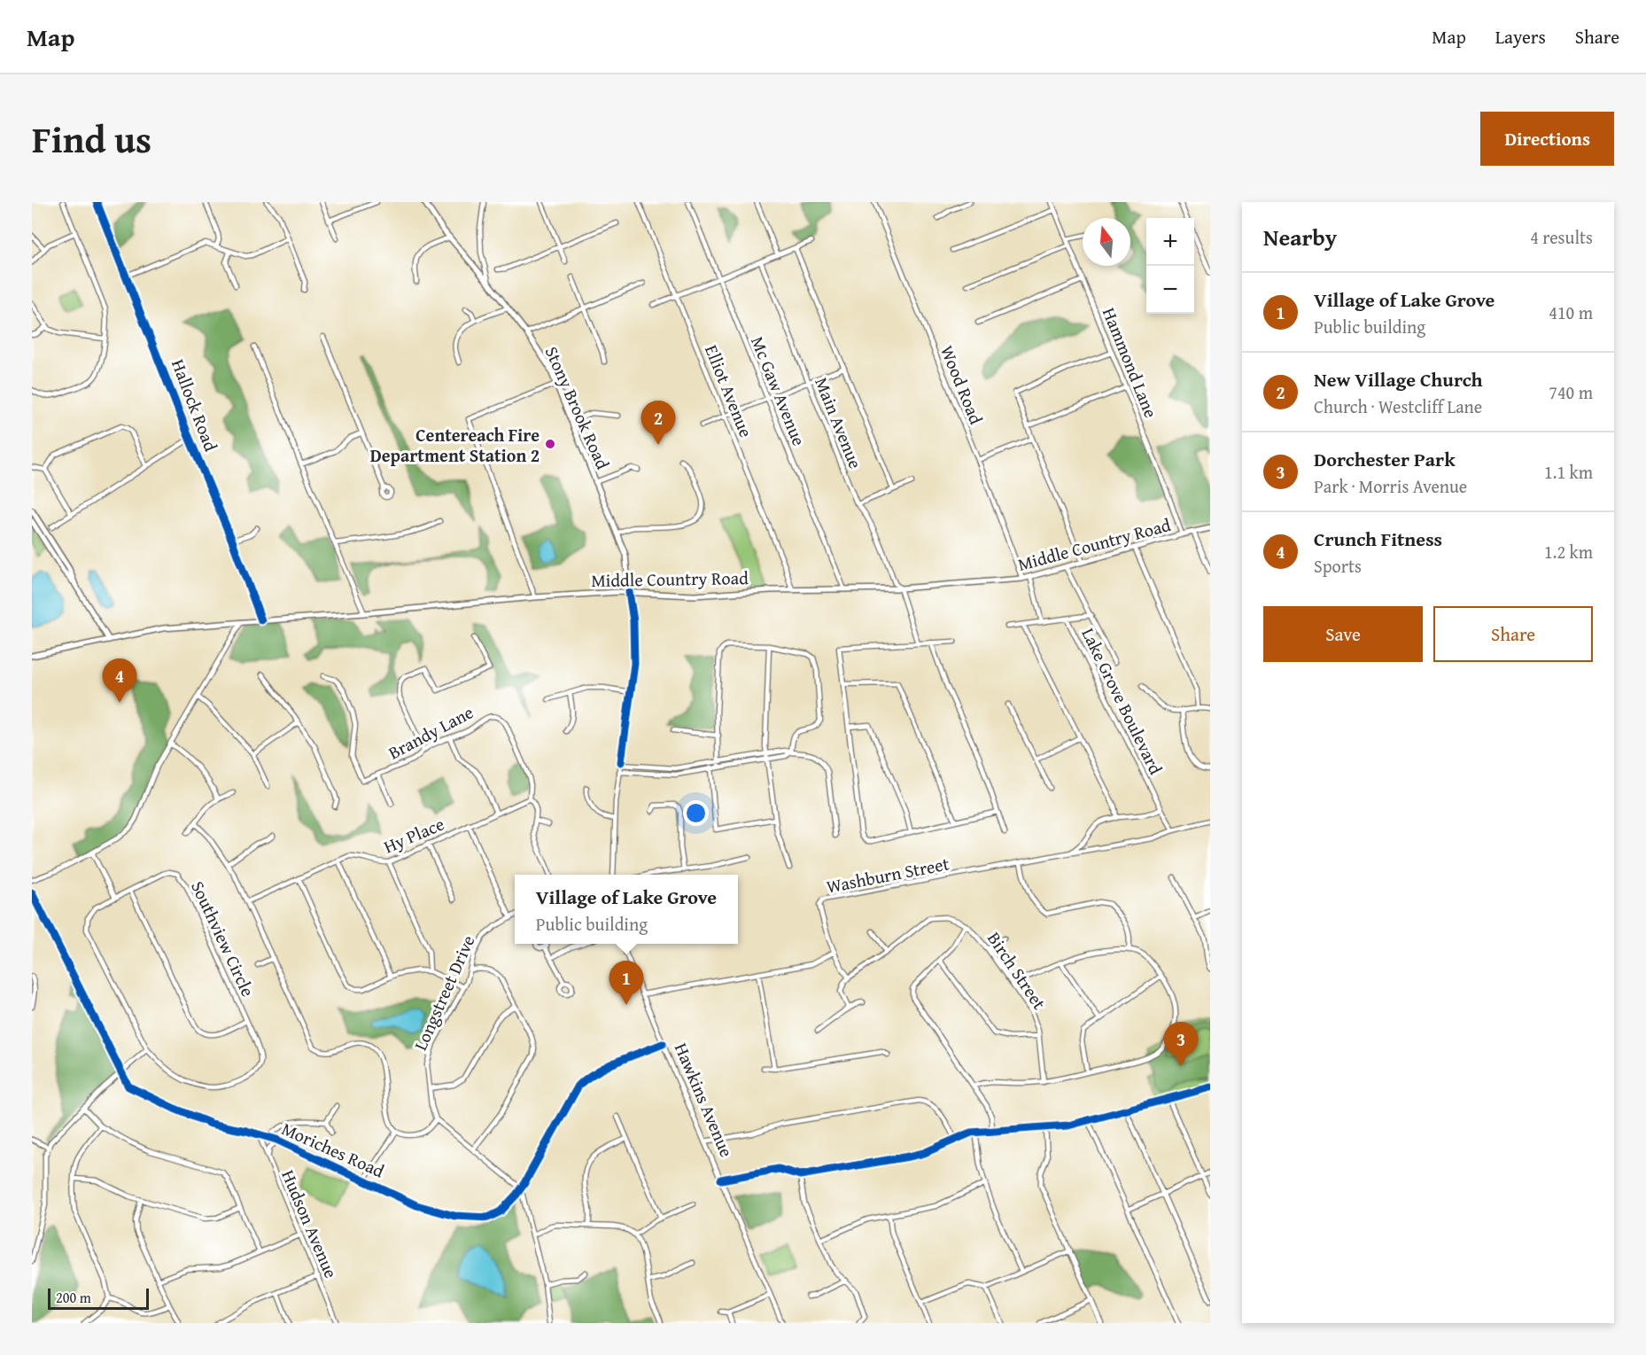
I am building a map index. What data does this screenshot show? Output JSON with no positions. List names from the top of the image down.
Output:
{
  "streets": {
    "main road": ["Stony Brook Road", "Middle Country Road"],
    "street": [
      "Hammond Lane",
      "Wood Road",
      "Elliot Avenue",
      "Mc Gaw Avenue",
      "Hallock Road",
      "Main Avenue",
      "Lake Grove Boulevard",
      "Brandy Lane",
      "Hy Place",
      "Washburn Street",
      "Southview Circle",
      "Birch Street",
      "Longstreet Drive",
      "Hawkins Avenue",
      "Moriches Road",
      "Hudson Avenue"
    ]
  },
  "crossings": [
    ["Hammond Lane", "Middle Country Road"],
    ["Wood Road", "Middle Country Road"],
    ["Elliot Avenue", "Middle Country Road"],
    ["Mc Gaw Avenue", "Middle Country Road"],
    ["Hallock Road", "Middle Country Road"],
    ["Stony Brook Road", "Middle Country Road"],
    ["Main Avenue", "Middle Country Road"],
    ["Lake Grove Boulevard", "Washburn Street"],
    ["Brandy Lane", "Hy Place"],
    ["Hawkins Avenue", "Moriches Road"],
    ["Moriches Road", "Hudson Avenue"]
  ],
  "places": ["Centereach Fire Department Station 2"],
  "scale_bar": "200 m",
  "north": "top",
  "page": {
    "header": "Map",
    "nav": ["Map", "Layers", "Share"],
    "title": "Find us",
    "buttons": [
      "Directions",
      ["Save", "Share"]
    ],
    "heading": ["Nearby", "4 results"],
    "map_buttons": ["+", "−"],
    "list": [
      {
        "mark": "1",
        "name": "Village of Lake Grove",
        "note": "Public building",
        "value": "410 m"
      },
      {
        "mark": "2",
        "name": "New Village Church",
        "note": "Church · Westcliff Lane",
        "value": "740 m"
      },
      {
        "mark": "3",
        "name": "Dorchester Park",
        "note": "Park · Morris Avenue",
        "value": "1.1 km"
      },
      {
        "mark": "4",
        "name": "Crunch Fitness",
        "note": "Sports",
        "value": "1.2 km"
      }
    ],
    "pins": [
      "2",
      "4",
      "1",
      "3"
    ],
    "popup": ["Village of Lake Grove", "Public building"],
    "scale": "200 m"
  }
}
